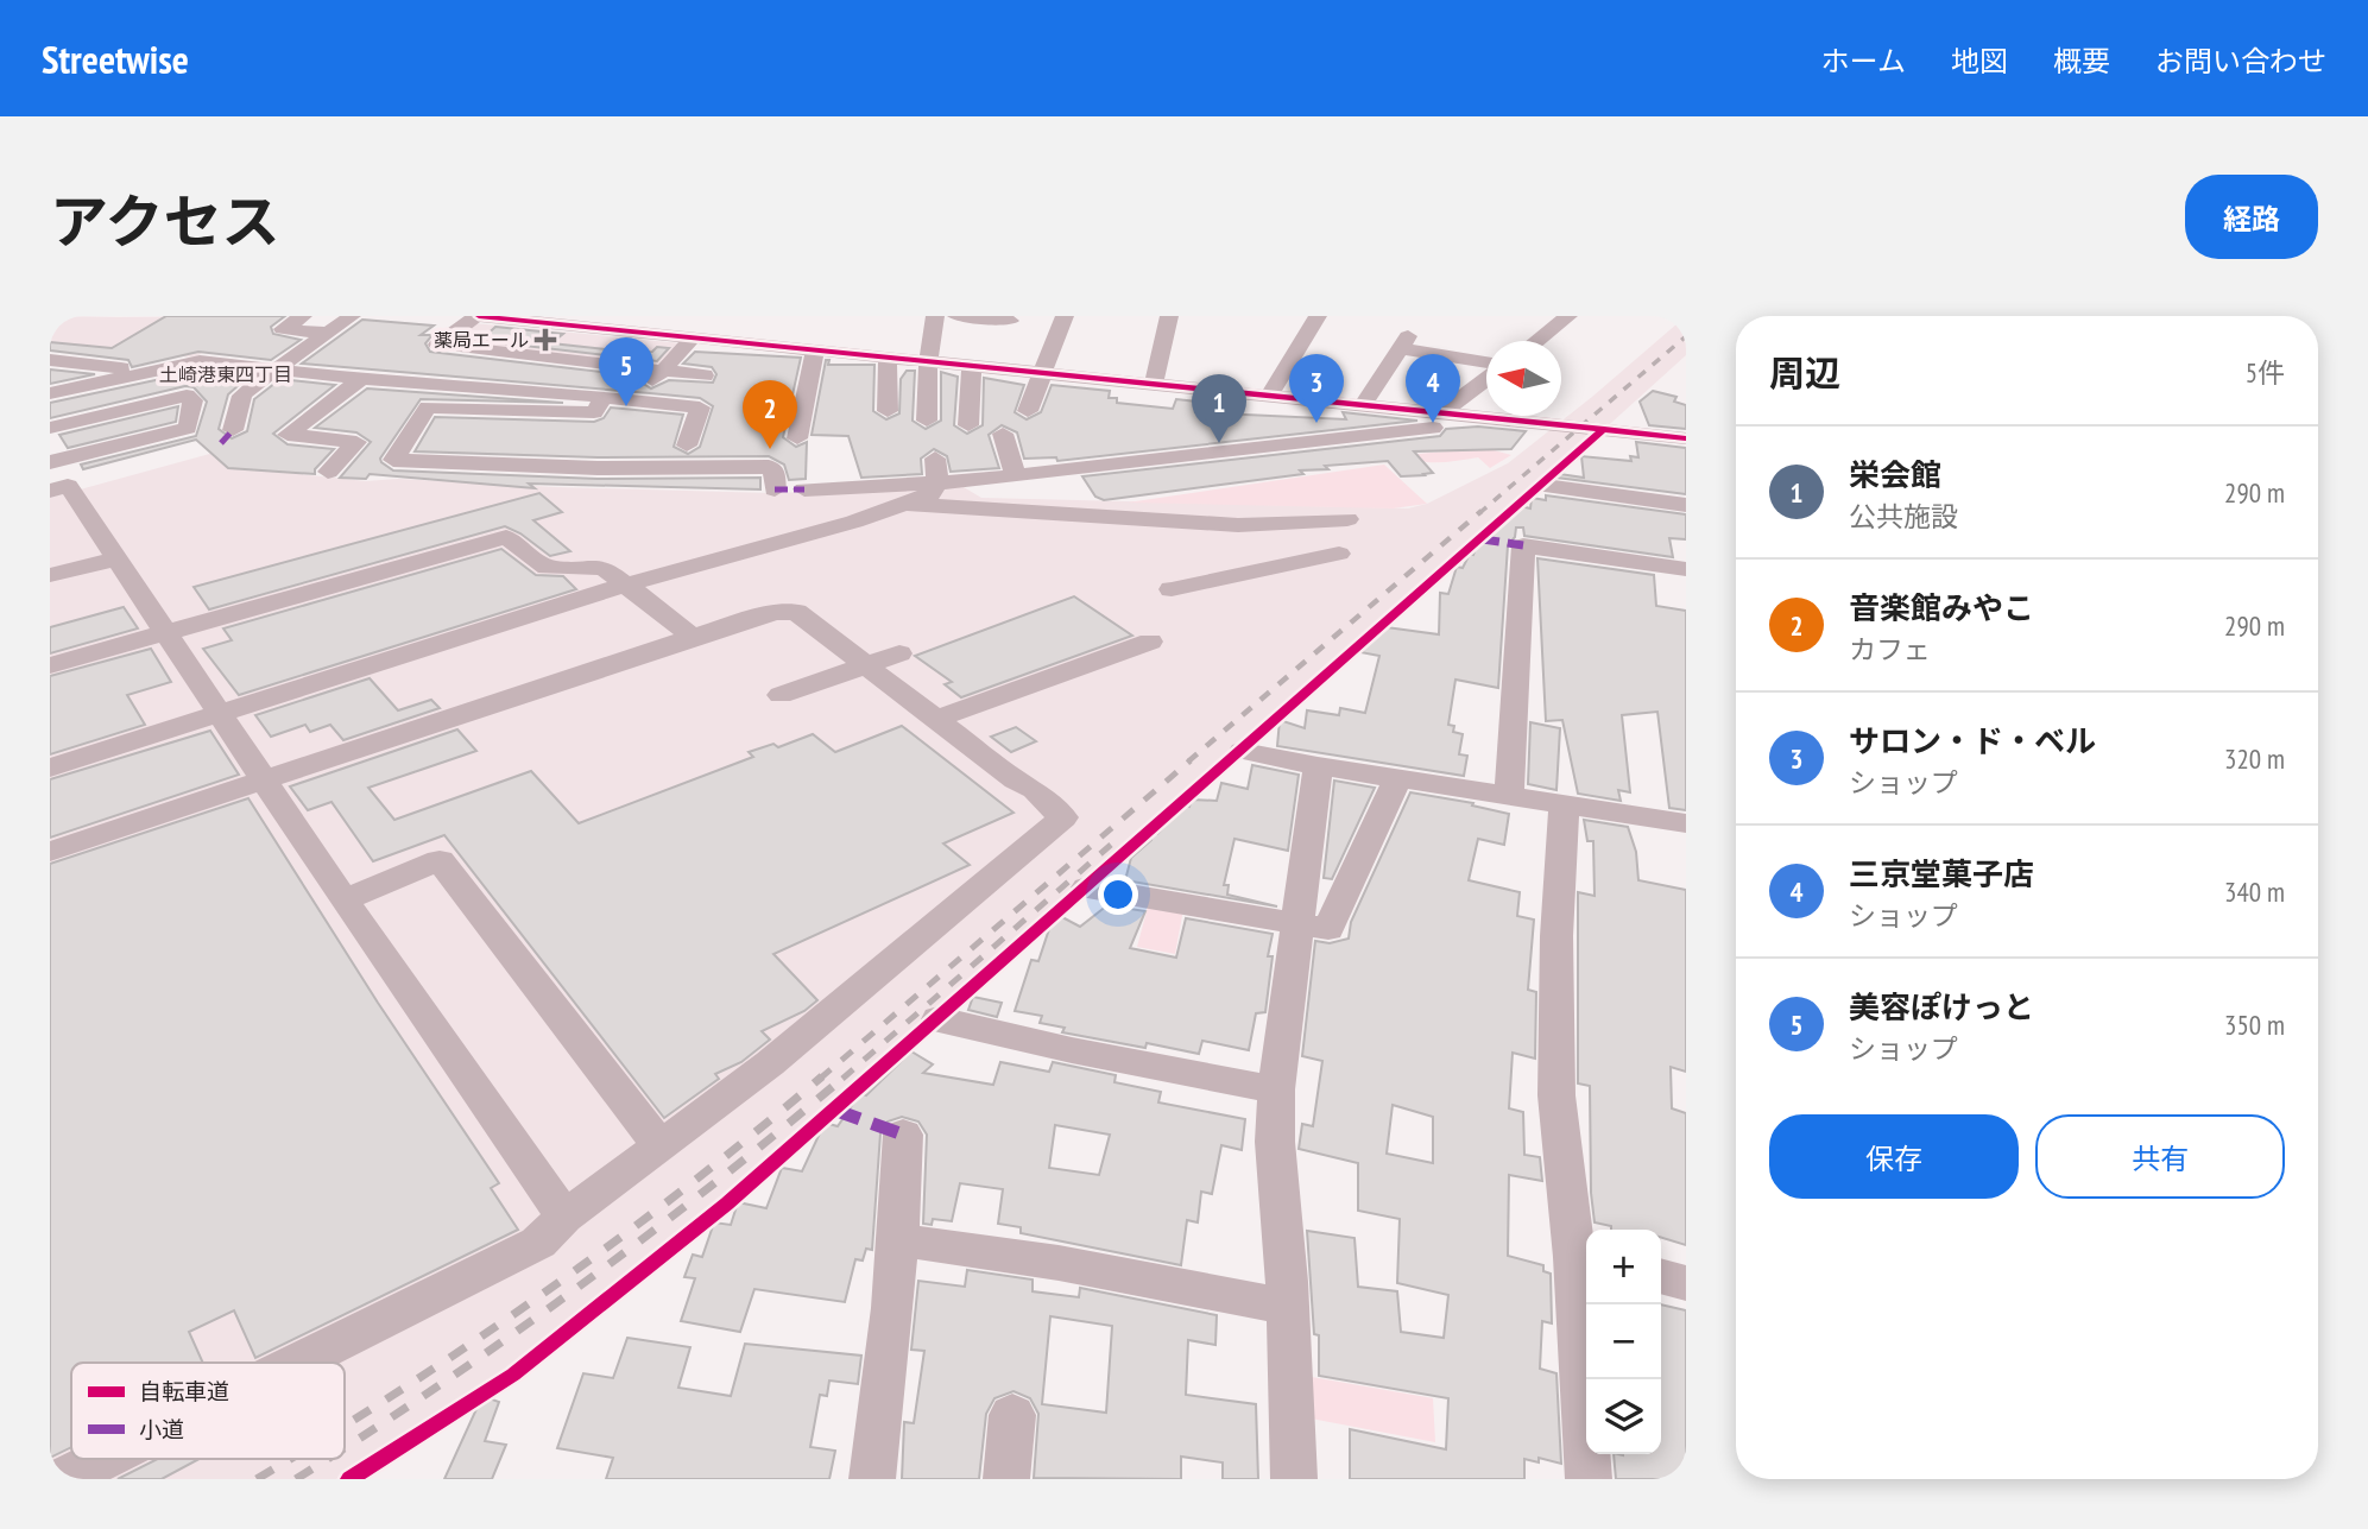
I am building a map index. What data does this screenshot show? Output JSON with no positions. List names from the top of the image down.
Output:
{
  "districts": ["土崎港東四丁目"],
  "places": {
    "health": ["薬局エール"]
  },
  "legend": ["自転車道", "小道"],
  "north": "left",
  "page": {
    "header": "Streetwise",
    "nav": [
      "ホーム",
      "地図",
      "概要",
      "お問い合わせ"
    ],
    "title": "アクセス",
    "buttons": [
      "経路",
      ["保存", "共有"]
    ],
    "heading": ["周辺", "5件"],
    "pins": [
      "5",
      "3",
      "4",
      "1",
      "2"
    ],
    "list": [
      {
        "mark": "1",
        "name": "栄会館",
        "note": "公共施設",
        "value": "290 m"
      },
      {
        "mark": "2",
        "name": "音楽館みやこ",
        "note": "カフェ",
        "value": "290 m"
      },
      {
        "mark": "3",
        "name": "サロン・ド・ベル",
        "note": "ショップ",
        "value": "320 m"
      },
      {
        "mark": "4",
        "name": "三京堂菓子店",
        "note": "ショップ",
        "value": "340 m"
      },
      {
        "mark": "5",
        "name": "美容ぽけっと",
        "note": "ショップ",
        "value": "350 m"
      }
    ],
    "map_buttons": ["+", "−"]
  }
}
